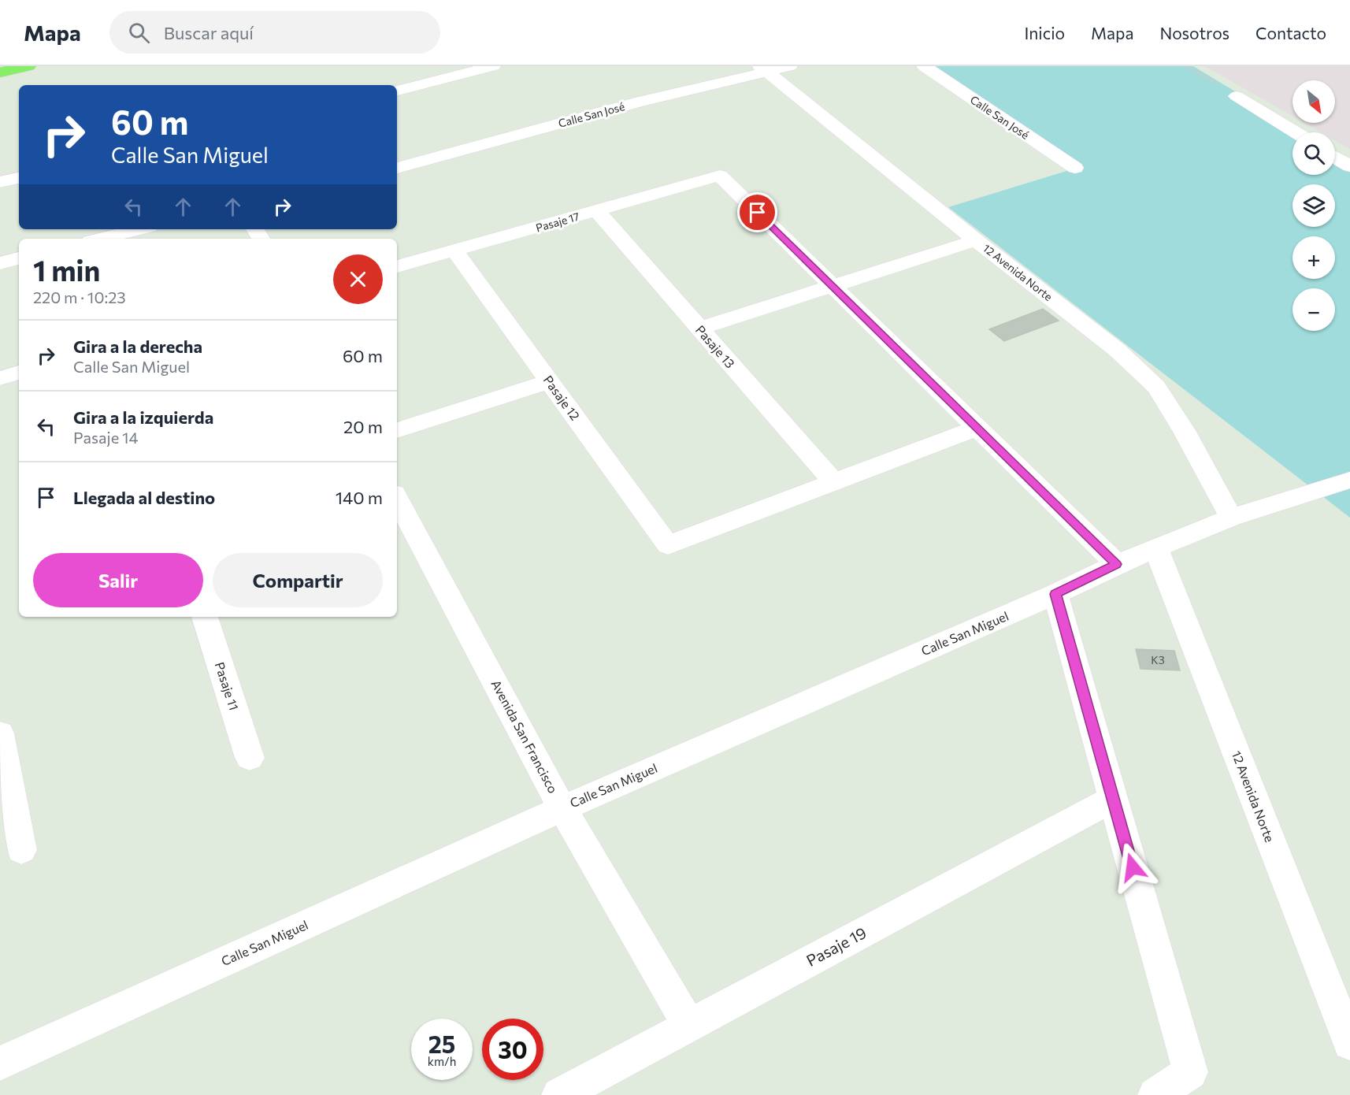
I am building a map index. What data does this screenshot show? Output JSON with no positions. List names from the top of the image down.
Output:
{
  "streets": {
    "street": [
      "Calle San José",
      "Pasaje 17",
      "12 Avenida Norte",
      "Pasaje 13",
      "Pasaje 12",
      "Calle San Miguel",
      "Pasaje 11",
      "Avenida San Francisco",
      "Pasaje 19"
    ]
  },
  "crossings": [
    ["Calle San José", "12 Avenida Norte"],
    ["Pasaje 17", "Pasaje 13"],
    ["Pasaje 17", "Pasaje 12"],
    ["12 Avenida Norte", "Calle San Miguel"],
    ["Pasaje 13", "Pasaje 12"],
    ["Calle San Miguel", "Avenida San Francisco"],
    ["Avenida San Francisco", "Pasaje 19"]
  ],
  "house_numbers": ["K3"],
  "north": "bottom right",
  "page": {
    "header": "Mapa",
    "search": "Buscar aquí",
    "nav": [
      "Inicio",
      "Mapa",
      "Nosotros",
      "Contacto"
    ],
    "map_buttons": ["+", "−"],
    "turn": ["60 m", "Calle San Miguel"],
    "heading": ["1 min", "220 m · 10:23"],
    "list": [
      {
        "name": "Gira a la derecha",
        "note": "Calle San Miguel",
        "value": "60 m"
      },
      {
        "name": "Gira a la izquierda",
        "note": "Pasaje 14",
        "value": "20 m"
      },
      {
        "name": "Llegada al destino",
        "value": "140 m"
      }
    ],
    "buttons": ["Salir", "Compartir"],
    "speed": "25 km/h",
    "limit": "30"
  }
}
